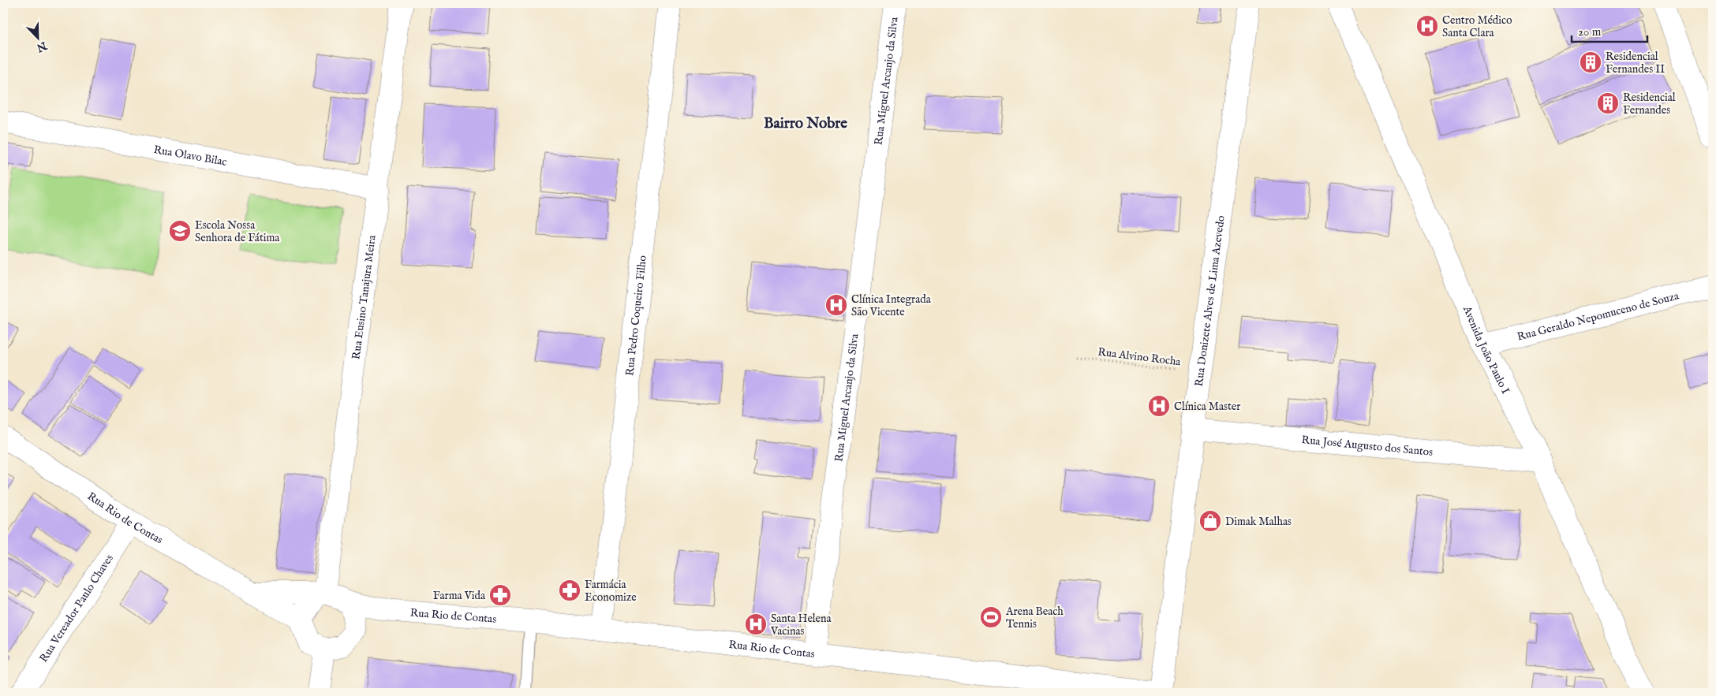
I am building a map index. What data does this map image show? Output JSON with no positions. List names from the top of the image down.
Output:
{
  "streets": {
    "street": [
      "Rua Miguel Arcanjo da Silva",
      "Rua Olavo Bilac",
      "Rua Eusino Tanajura Meira",
      "Rua Donizete Alves de Lima Azevedo",
      "Rua Geraldo Nepomuceno de Souza",
      "Rua Pedro Coqueiro Filho",
      "Avenida João Paulo I",
      "Rua José Augusto dos Santos",
      "Rua Rio de Contas",
      "Rua Vereador Paulo Chaves"
    ],
    "path": ["Rua Alvino Rocha"]
  },
  "crossings": [
    ["Rua Miguel Arcanjo da Silva", "Rua Rio de Contas"],
    ["Rua Olavo Bilac", "Rua Eusino Tanajura Meira"],
    ["Rua Eusino Tanajura Meira", "Rua Rio de Contas"],
    ["Rua Donizete Alves de Lima Azevedo", "Rua Alvino Rocha"],
    ["Rua Donizete Alves de Lima Azevedo", "Rua José Augusto dos Santos"],
    ["Rua Donizete Alves de Lima Azevedo", "Rua Rio de Contas"],
    ["Rua Geraldo Nepomuceno de Souza", "Avenida João Paulo I"],
    ["Rua Pedro Coqueiro Filho", "Rua Rio de Contas"],
    ["Avenida João Paulo I", "Rua José Augusto dos Santos"],
    ["Rua Rio de Contas", "Rua Vereador Paulo Chaves"]
  ],
  "districts": ["Bairro Nobre"],
  "places": {
    "hospital": [
      "Centro Médico Santa Clara",
      "Clínica Integrada São Vicente",
      "Clínica Master",
      "Santa Helena Vacinas"
    ],
    "building": ["Residencial Fernandes II", "Residencial Fernandes"],
    "school or university": ["Escola Nossa Senhora de Fátima"],
    "shop": ["Dimak Malhas"],
    "pharmacy": ["Farmácia Economize", "Farma Vida"],
    "sports": ["Arena Beach Tennis"]
  },
  "scale_bar": "20 m",
  "north": "bottom right"
}
